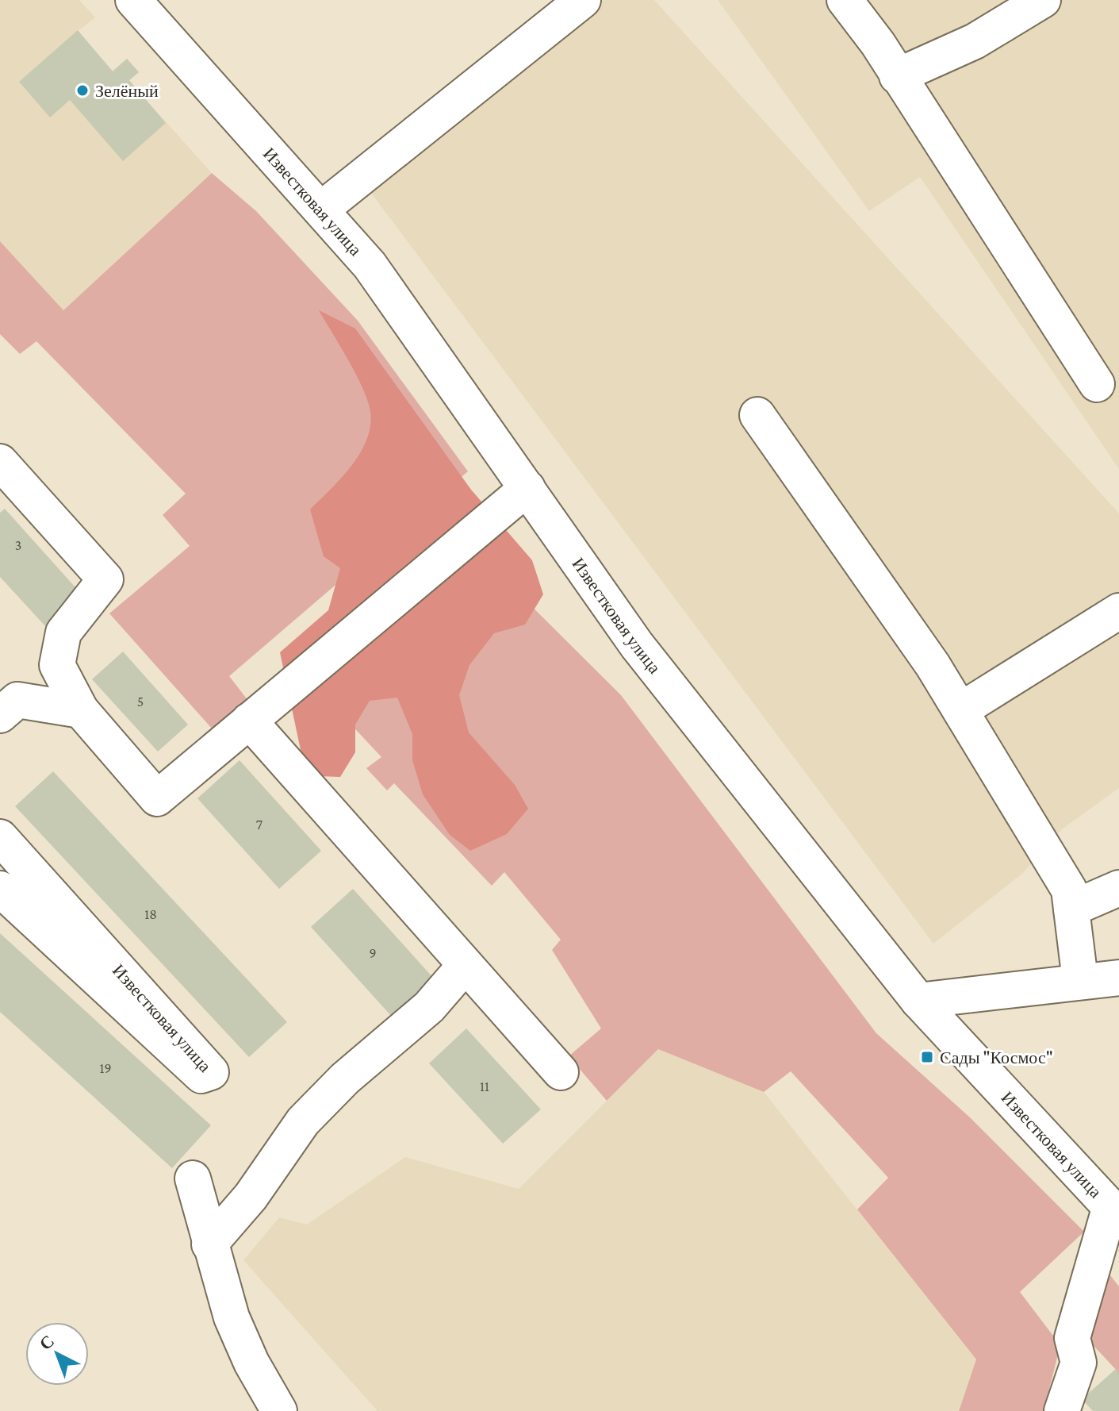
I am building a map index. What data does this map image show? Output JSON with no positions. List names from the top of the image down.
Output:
{
  "streets": {
    "street": ["Известковая улица"]
  },
  "places": {
    "other": ["Зелёный"],
    "transit": ["Сады \"Космос\""]
  },
  "house_numbers": [
    "3",
    "5",
    "7",
    "18",
    "9",
    "19",
    "11"
  ],
  "north": "top left"
}
